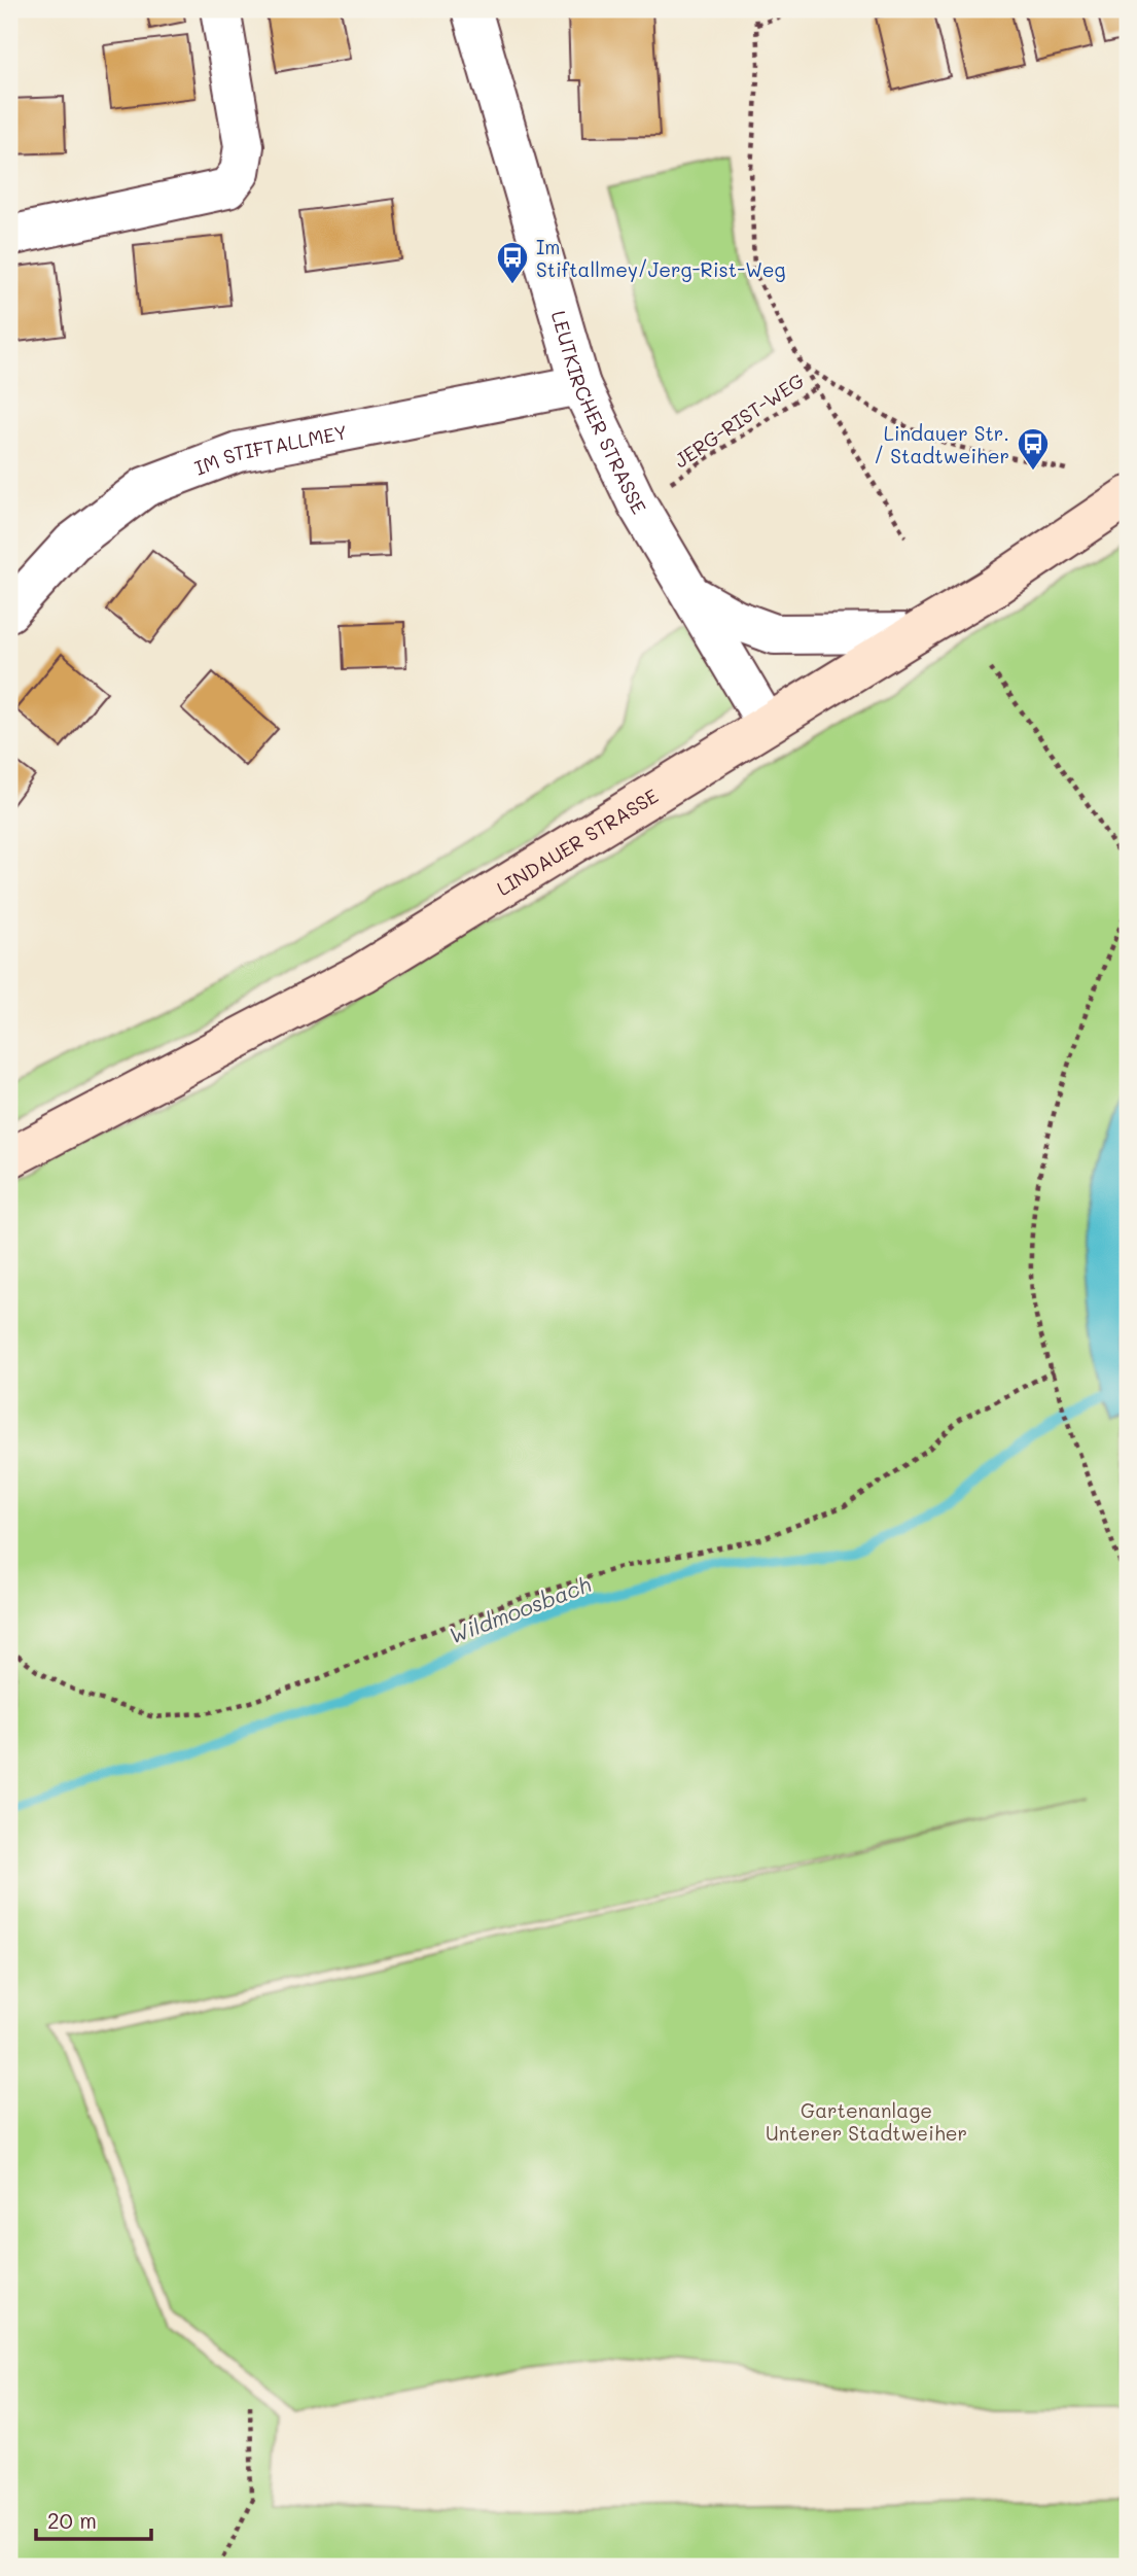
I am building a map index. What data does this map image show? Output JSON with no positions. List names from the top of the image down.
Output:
{
  "streets": {
    "main road": ["LINDAUER STRASSE"],
    "street": ["LEUTKIRCHER STRASSE", "IM STIFTALLMEY"],
    "path": ["JERG-RIST-WEG"]
  },
  "crossings": [
    ["LEUTKIRCHER STRASSE", "JERG-RIST-WEG"],
    ["LEUTKIRCHER STRASSE", "IM STIFTALLMEY"],
    ["LEUTKIRCHER STRASSE", "LINDAUER STRASSE"]
  ],
  "water": ["Wildmoosbach"],
  "parks": ["Gartenanlage Unterer Stadtweiher"],
  "places": {
    "bus stop": ["Im Stiftallmey/Jerg-Rist-Weg", "Lindauer Str. / Stadtweiher"]
  },
  "scale_bar": "20 m"
}
